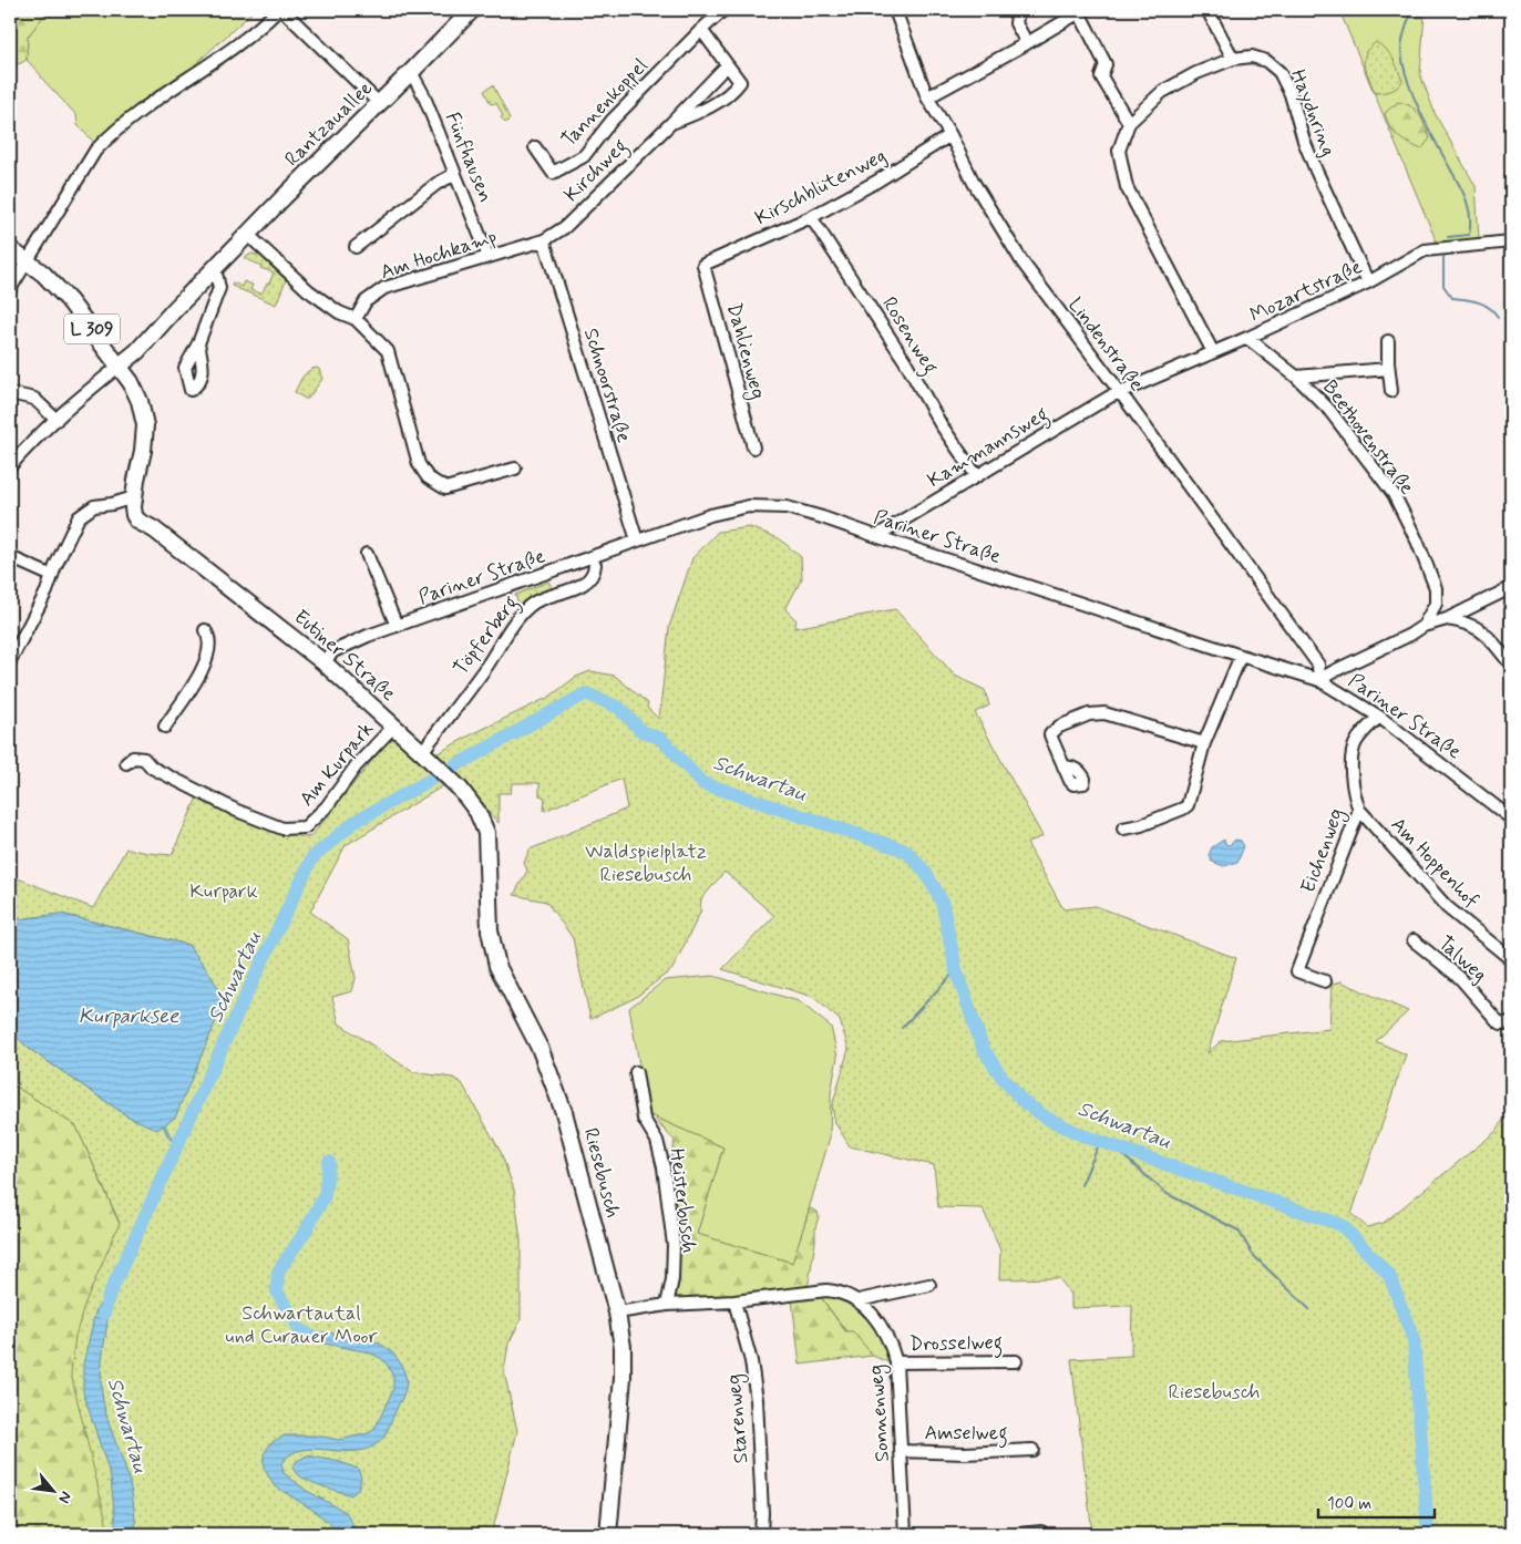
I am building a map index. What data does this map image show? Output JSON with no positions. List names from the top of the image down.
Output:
{
  "streets": {
    "main road": [
      "Rantzauallee",
      "L 309",
      "Eutiner Straße",
      "Riesebusch"
    ],
    "street": [
      "Tannenkoppel",
      "Haydnring",
      "Fünfhausen",
      "Kirchweg",
      "Kirschblütenweg",
      "Am Hochkamp",
      "Mozartstraße",
      "Rosenweg",
      "Lindenstraße",
      "Dahlienweg",
      "Schnoorstraße",
      "Beethovenstraße",
      "Kammannsweg",
      "Pariner Straße",
      "Töpferberg",
      "Am Kurpark",
      "Eichenweg",
      "Am Hoppenhof",
      "Talweg",
      "Heisterbusch",
      "Drosselweg",
      "Sonnenweg",
      "Starenweg",
      "Amselweg"
    ]
  },
  "crossings": [
    ["Tannenkoppel", "Kirchweg"],
    ["Haydnring", "Mozartstraße"],
    ["Rantzauallee", "Fünfhausen"],
    ["Rantzauallee", "L 309"],
    ["Fünfhausen", "Am Hochkamp"],
    ["Kirchweg", "Am Hochkamp"],
    ["Kirchweg", "Schnoorstraße"],
    ["Kirschblütenweg", "Rosenweg"],
    ["Kirschblütenweg", "Lindenstraße"],
    ["Kirschblütenweg", "Dahlienweg"],
    ["Am Hochkamp", "Schnoorstraße"],
    ["Mozartstraße", "Lindenstraße"],
    ["Mozartstraße", "Beethovenstraße"],
    ["Mozartstraße", "Kammannsweg"],
    ["L 309", "Eutiner Straße"],
    ["Rosenweg", "Kammannsweg"],
    ["Lindenstraße", "Kammannsweg"],
    ["Lindenstraße", "Pariner Straße"],
    ["Schnoorstraße", "Pariner Straße"],
    ["Kammannsweg", "Pariner Straße"],
    ["Pariner Straße", "Eutiner Straße"],
    ["Pariner Straße", "Eichenweg"],
    ["Töpferberg", "Eutiner Straße"],
    ["Eutiner Straße", "Am Kurpark"],
    ["Eutiner Straße", "Riesebusch"],
    ["Eichenweg", "Am Hoppenhof"],
    ["Riesebusch", "Sonnenweg"],
    ["Heisterbusch", "Sonnenweg"],
    ["Drosselweg", "Sonnenweg"],
    ["Sonnenweg", "Starenweg"],
    ["Sonnenweg", "Amselweg"]
  ],
  "water": ["Schwartau", "Kurparksee"],
  "parks": [
    "Waldspielplatz Riesebusch",
    "Kurpark",
    "Schwartautal und Curauer Moor",
    "Riesebusch"
  ],
  "scale_bar": "100 m",
  "north": "bottom right"
}
